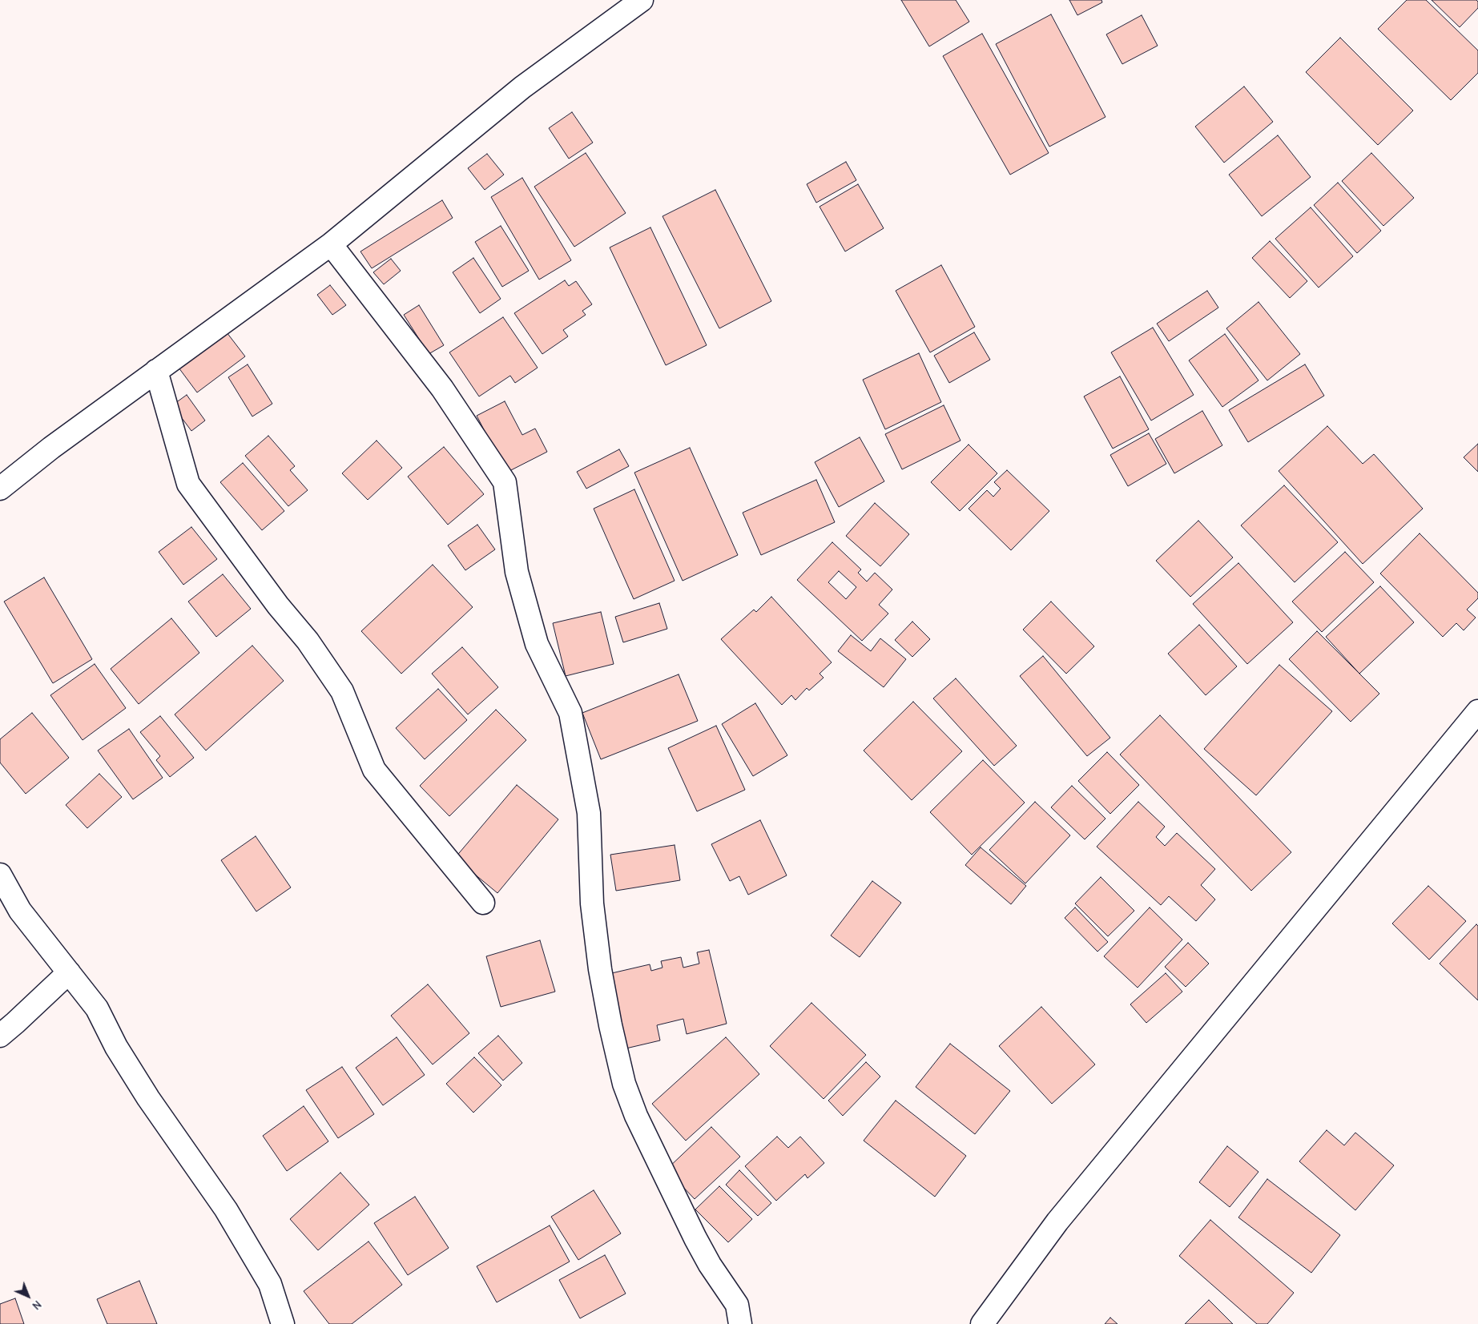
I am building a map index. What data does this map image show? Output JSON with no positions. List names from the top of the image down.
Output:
{
  "north": "bottom right"
}
